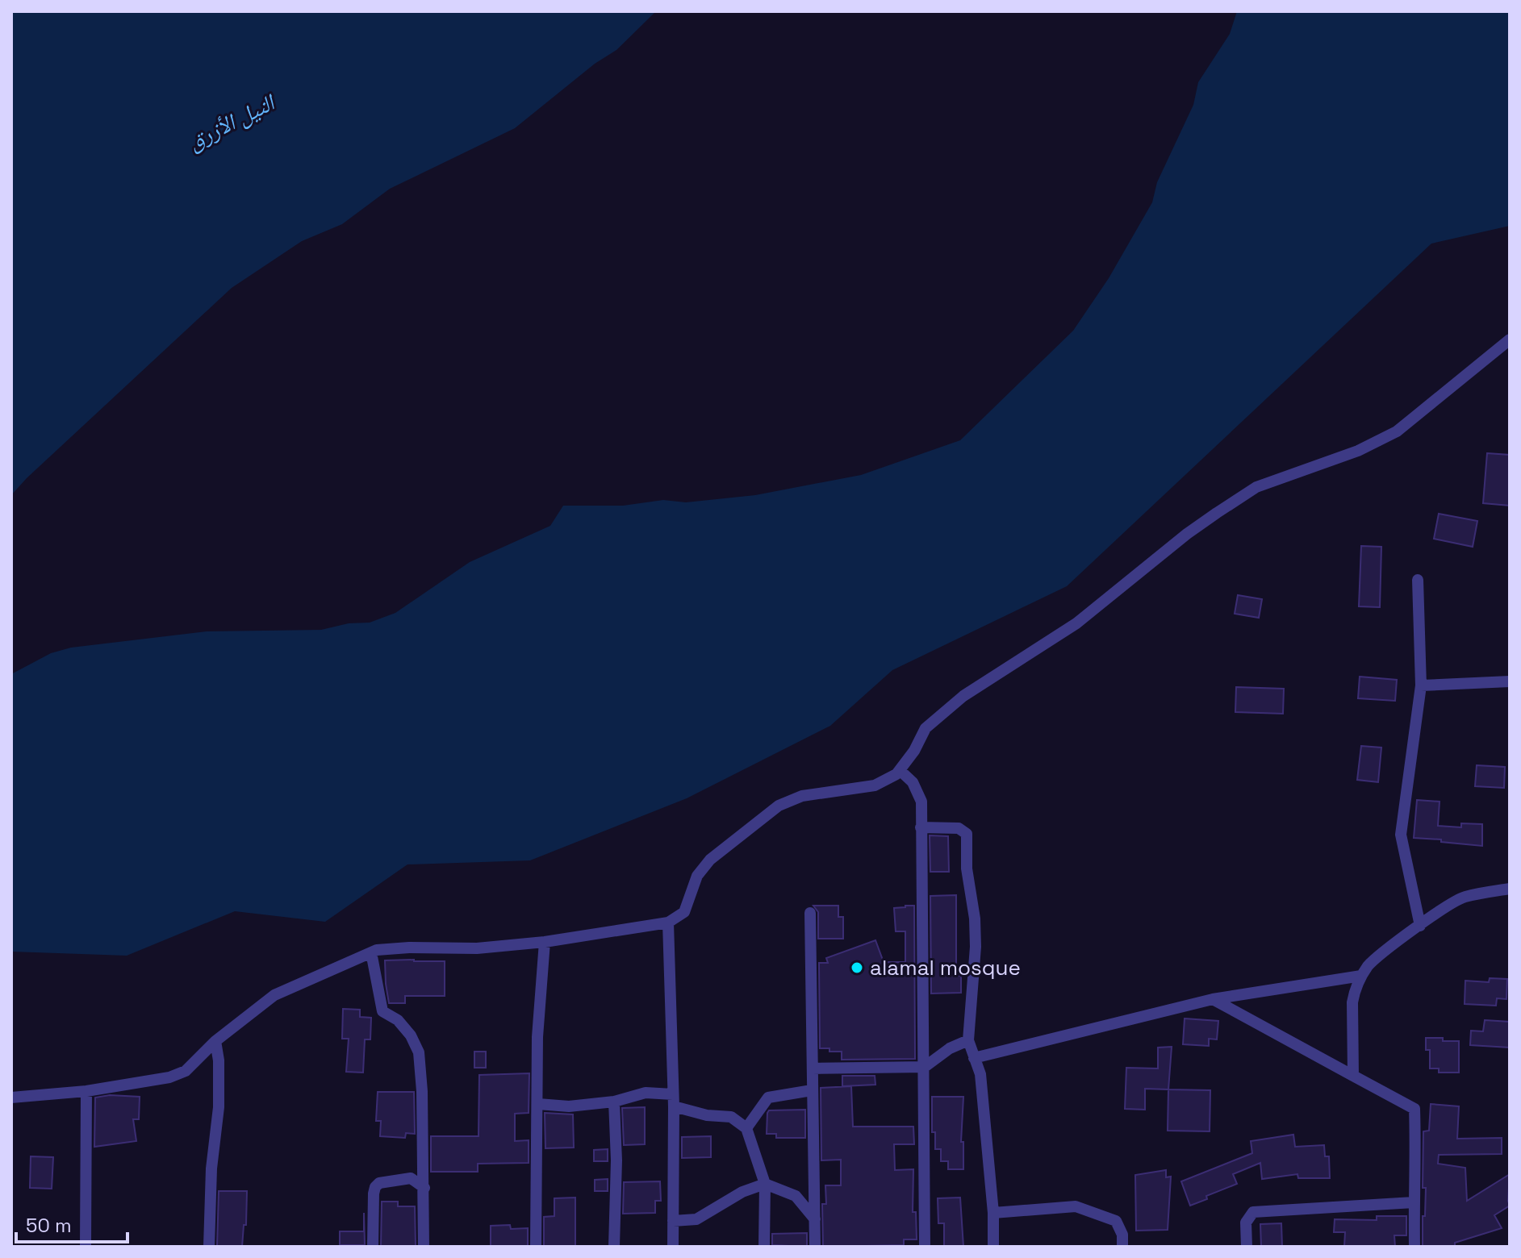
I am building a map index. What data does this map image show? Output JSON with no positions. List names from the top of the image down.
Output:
{
  "water": ["النيل الأزرق"],
  "places": ["alamal mosque"],
  "scale_bar": "50 m"
}
